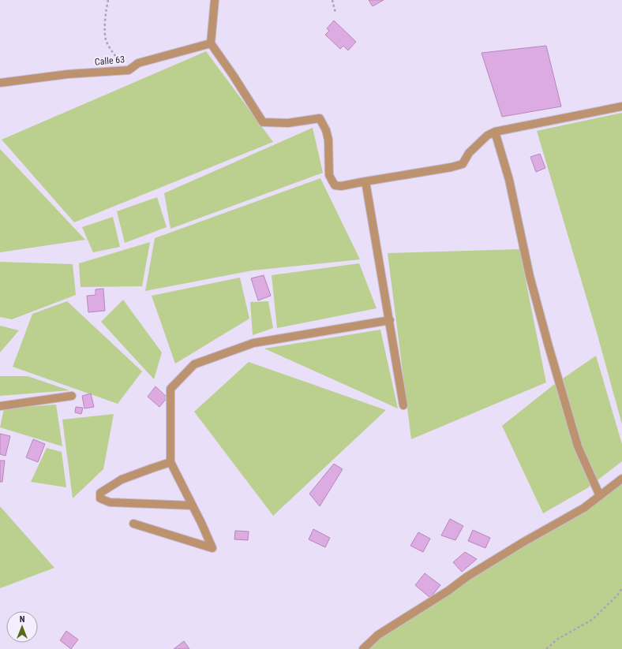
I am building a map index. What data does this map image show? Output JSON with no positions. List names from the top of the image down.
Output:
{
  "streets": {
    "street": ["Calle 63"]
  },
  "north": "top"
}
